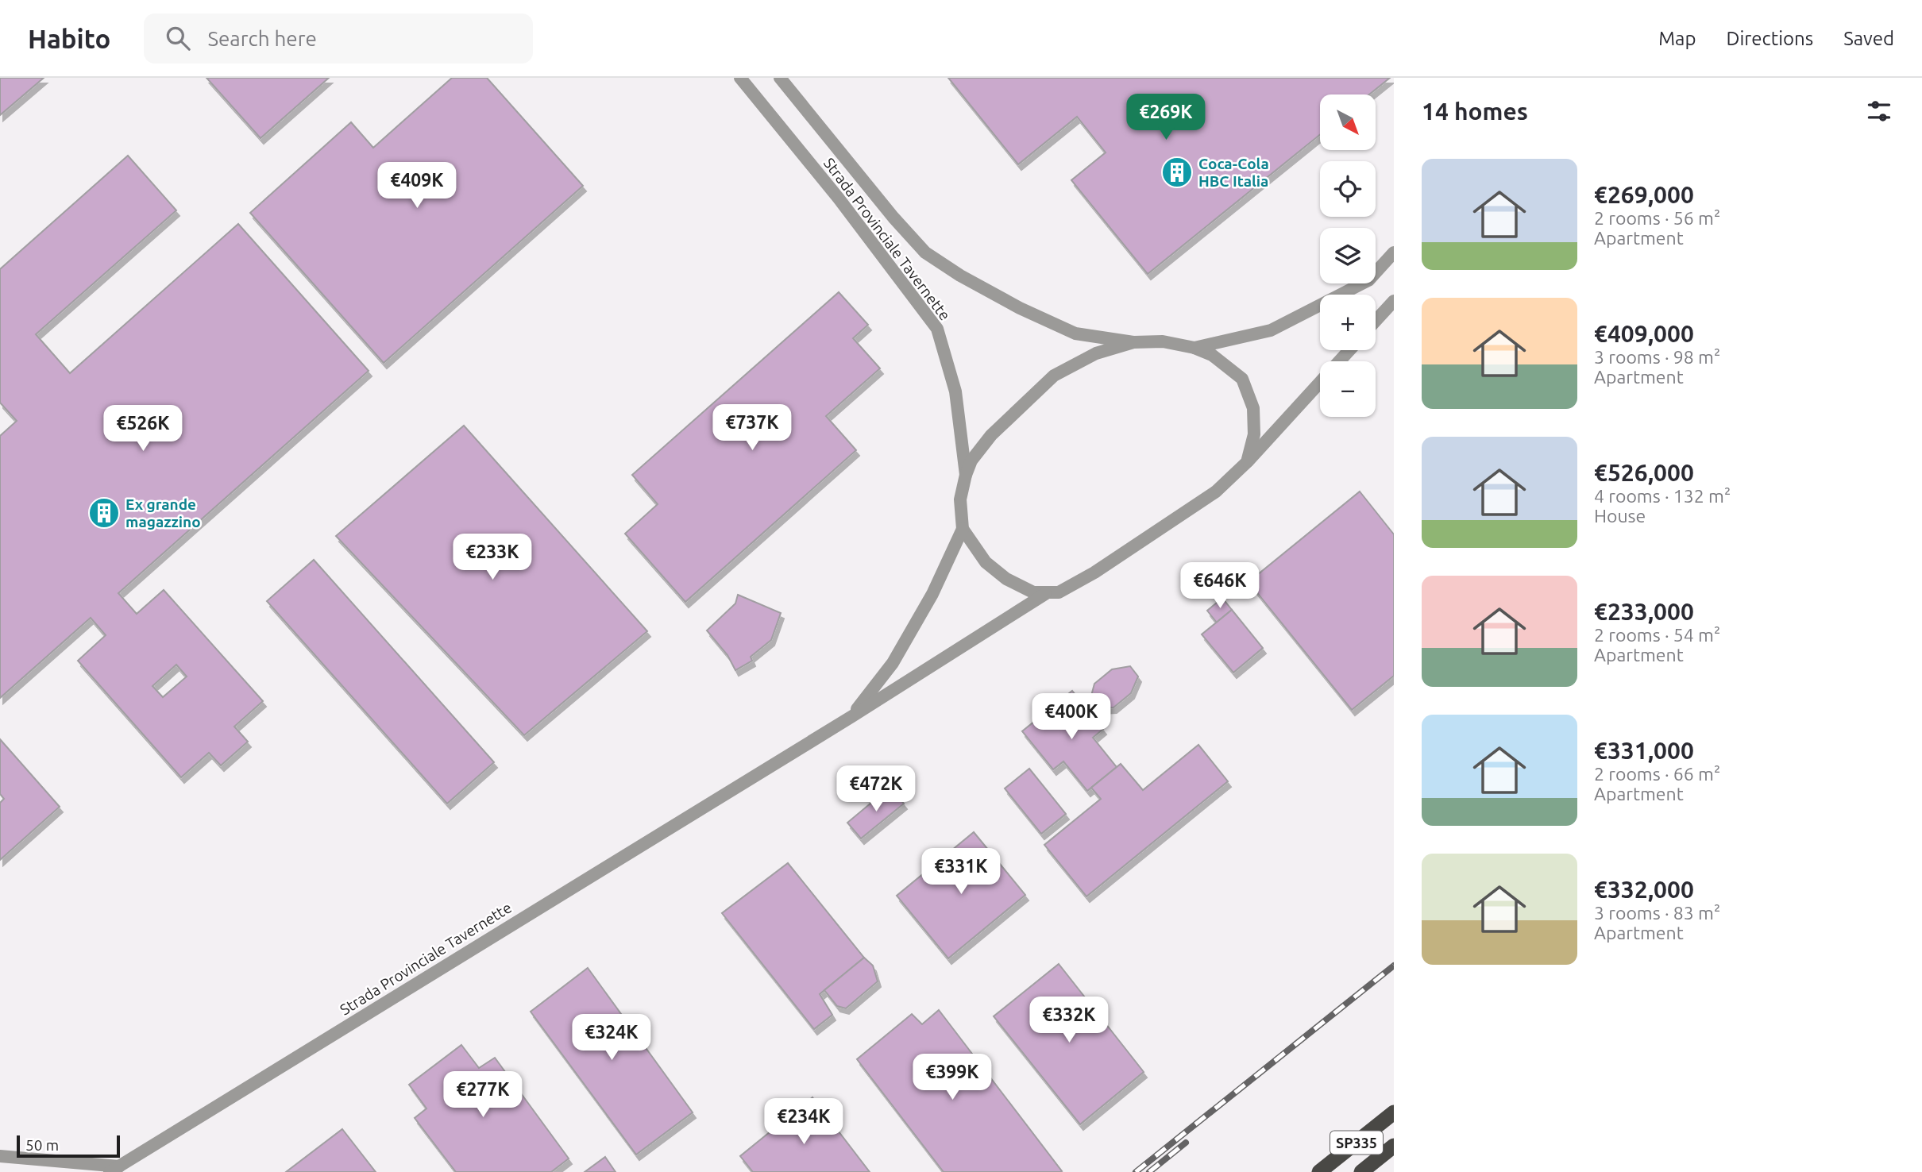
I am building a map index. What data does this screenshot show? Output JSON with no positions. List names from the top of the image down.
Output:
{
  "streets": {
    "highway": ["SP335"],
    "street": ["Strada Provinciale Tavernette"]
  },
  "places": {
    "building": ["Coca-Cola HBC Italia", "Ex grande magazzino"]
  },
  "scale_bar": "50 m",
  "north": "bottom right",
  "page": {
    "header": "Habito",
    "search": "Search here",
    "nav": ["Map", "Directions", "Saved"],
    "heading": "14 homes",
    "price": [
      "€269K",
      "€409K",
      "€737K",
      "€526K",
      "€233K",
      "€646K",
      "€400K",
      "€472K",
      "€331K",
      "€332K",
      "€324K",
      "€399K",
      "€277K",
      "€234K"
    ],
    "map_buttons": ["+", "−"],
    "list": [
      {
        "name": "€269,000",
        "note": "2 rooms · 56 m² · Apartment"
      },
      {
        "name": "€409,000",
        "note": "3 rooms · 98 m² · Apartment"
      },
      {
        "name": "€526,000",
        "note": "4 rooms · 132 m² · House"
      },
      {
        "name": "€233,000",
        "note": "2 rooms · 54 m² · Apartment"
      },
      {
        "name": "€331,000",
        "note": "2 rooms · 66 m² · Apartment"
      },
      {
        "name": "€332,000",
        "note": "3 rooms · 83 m² · Apartment"
      }
    ],
    "scale": "50 m"
  }
}
